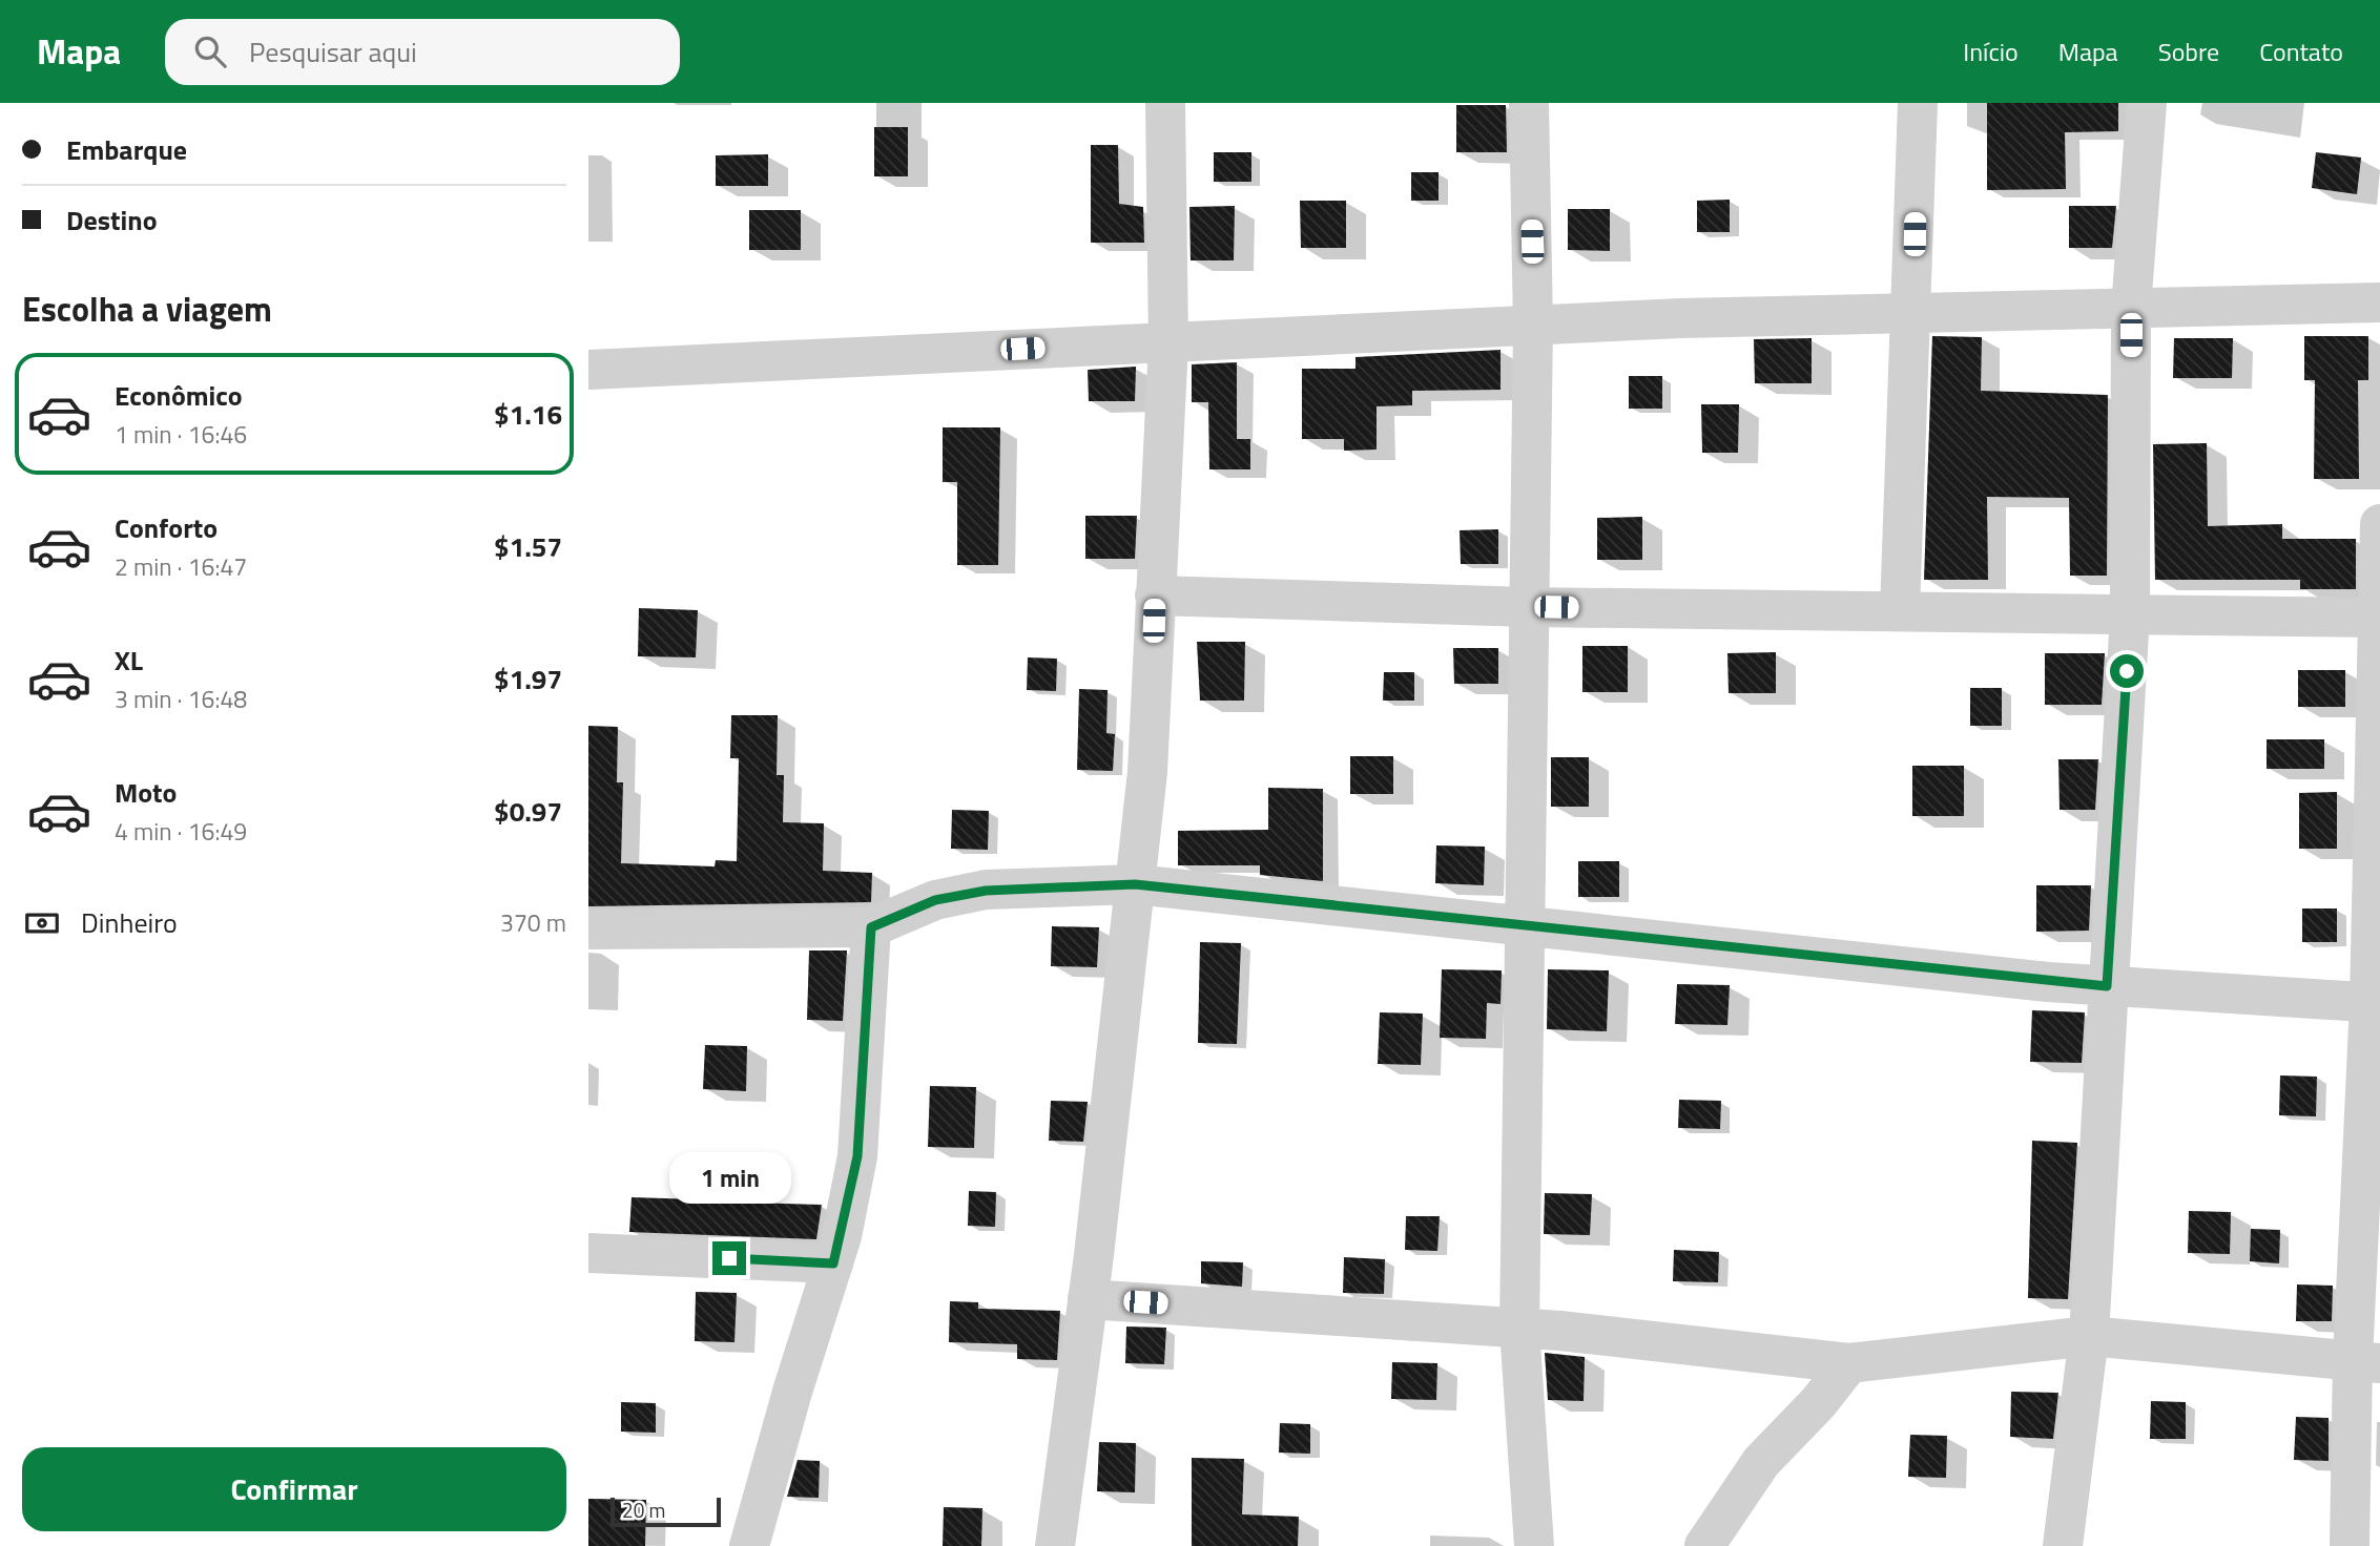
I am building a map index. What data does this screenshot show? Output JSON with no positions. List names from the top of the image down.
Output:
{
  "scale_bar": "20 m",
  "page": {
    "header": "Mapa",
    "search": "Pesquisar aqui",
    "nav": [
      "Início",
      "Mapa",
      "Sobre",
      "Contato"
    ],
    "banner": ["Embarque", "Destino"],
    "heading": "Escolha a viagem",
    "list": [
      {
        "name": "Econômico",
        "note": "1 min · 16:46",
        "value": "$1.16"
      },
      {
        "name": "Conforto",
        "note": "2 min · 16:47",
        "value": "$1.57"
      },
      {
        "name": "XL",
        "note": "3 min · 16:48",
        "value": "$1.97"
      },
      {
        "name": "Moto",
        "note": "4 min · 16:49",
        "value": "$0.97"
      }
    ],
    "pay": ["Dinheiro", "370 m"],
    "bubble": "1 min",
    "buttons": "Confirmar",
    "scale": "20 m"
  }
}
